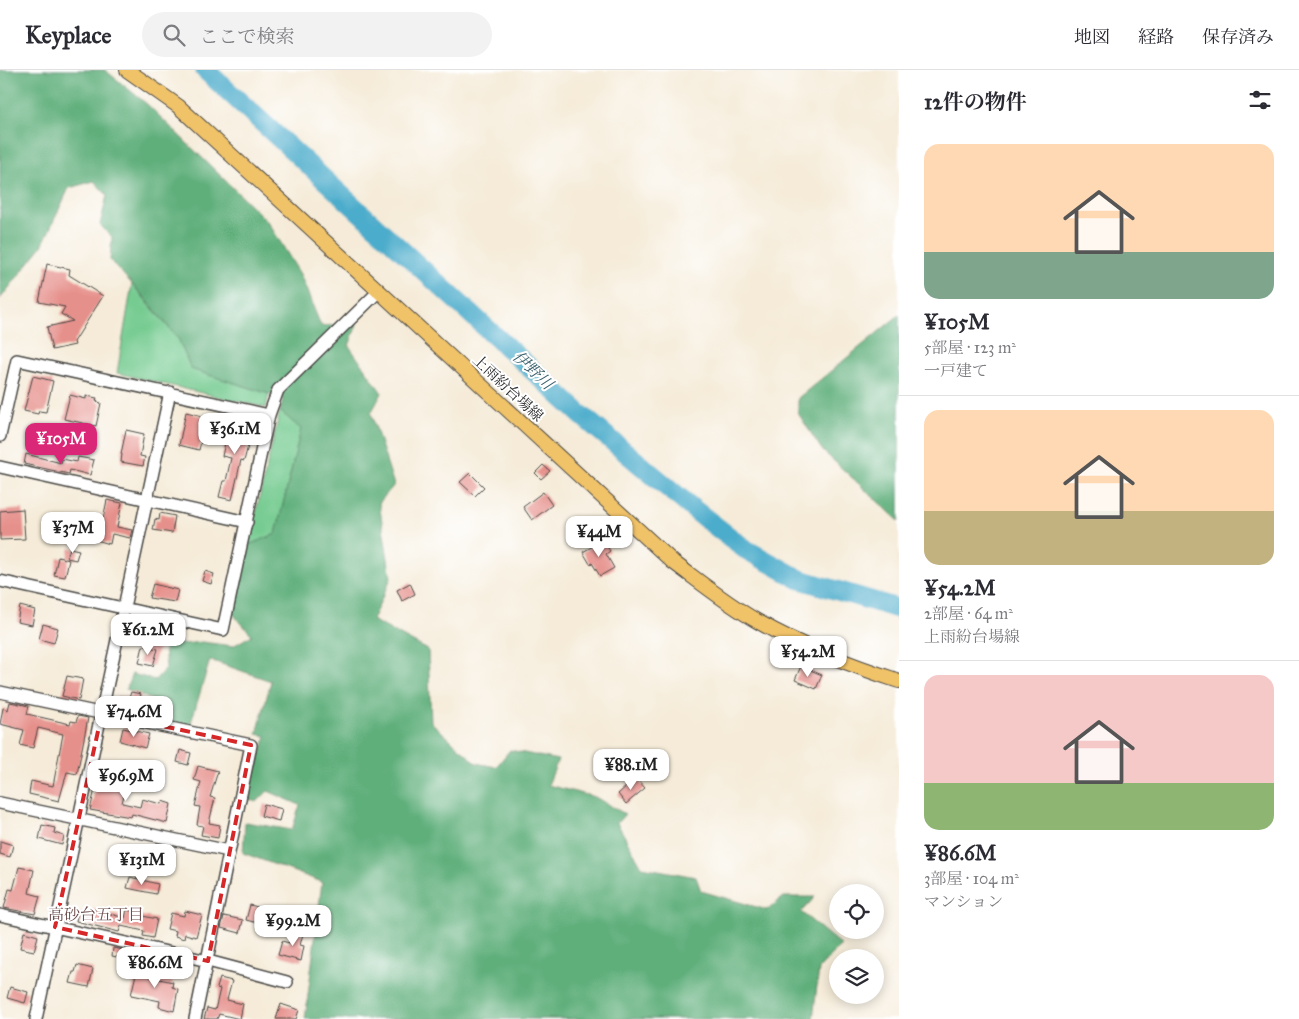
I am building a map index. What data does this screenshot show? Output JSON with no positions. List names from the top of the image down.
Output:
{
  "streets": {
    "main road": ["上雨紛台場線"]
  },
  "districts": ["高砂台五丁目"],
  "water": ["伊野川"],
  "page": {
    "header": "Keyplace",
    "search": "ここで検索",
    "nav": ["地図", "経路", "保存済み"],
    "heading": "12件の物件",
    "list": [
      {
        "name": "¥105M",
        "note": "5部屋 · 123 m² · 一戸建て"
      },
      {
        "name": "¥54.2M",
        "note": "2部屋 · 64 m² · 上雨紛台場線"
      },
      {
        "name": "¥86.6M",
        "note": "3部屋 · 104 m² · マンション"
      }
    ],
    "price": [
      "¥36.1M",
      "¥105M",
      "¥37M",
      "¥44M",
      "¥61.2M",
      "¥54.2M",
      "¥74.6M",
      "¥88.1M",
      "¥96.9M",
      "¥131M",
      "¥99.2M",
      "¥86.6M"
    ]
  }
}
